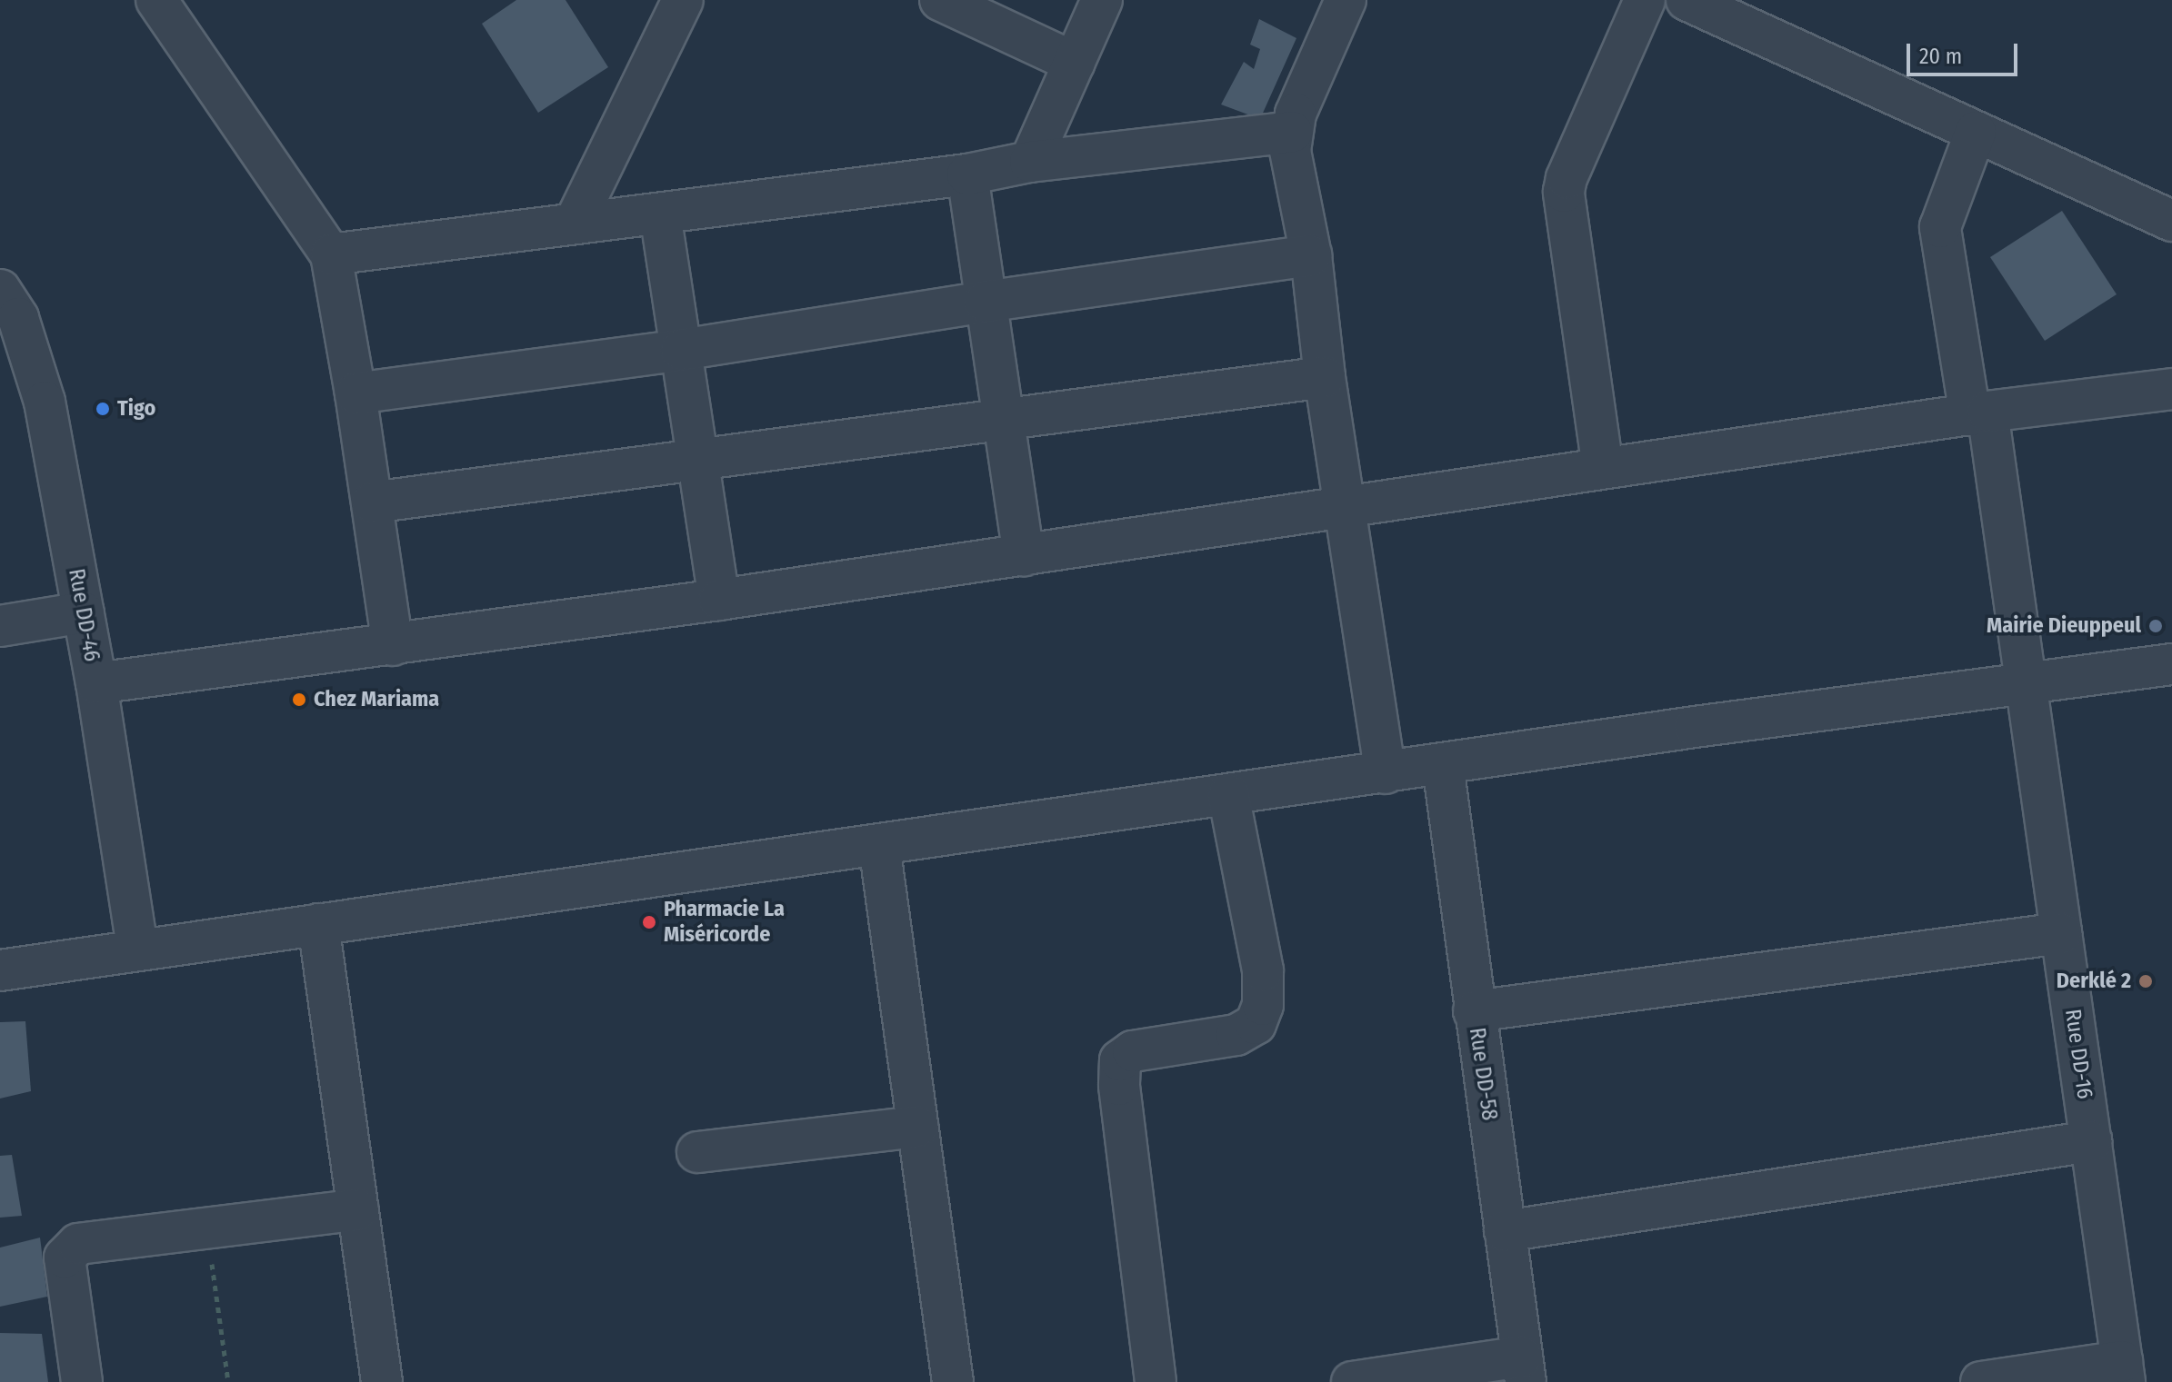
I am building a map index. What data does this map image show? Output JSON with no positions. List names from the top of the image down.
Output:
{
  "streets": {
    "street": ["Rue DD-46", "Rue DD-16", "Rue DD-58"]
  },
  "places": [
    "Tigo",
    "Mairie Dieuppeul",
    "Chez Mariama",
    "Pharmacie La Miséricorde",
    "Derklé 2"
  ],
  "scale_bar": "20 m"
}
